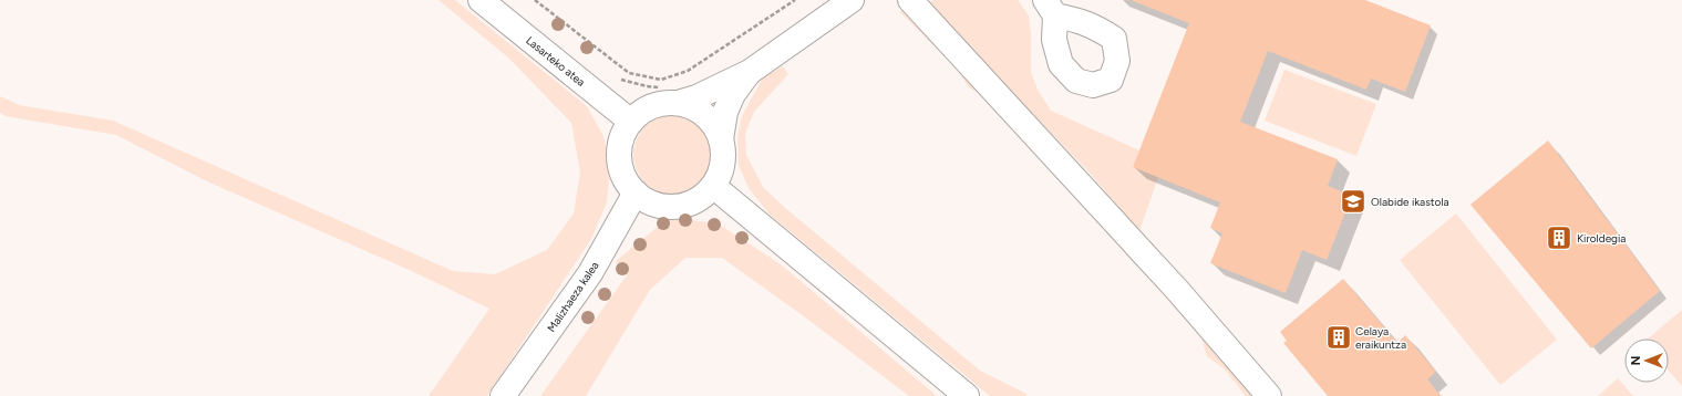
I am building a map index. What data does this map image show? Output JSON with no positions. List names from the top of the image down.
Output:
{
  "streets": {
    "street": ["Lasarteko atea", "Malizhaeza kalea"]
  },
  "crossings": [
    ["Lasarteko atea", "Malizhaeza kalea"]
  ],
  "places": {
    "school or university": ["Olabide ikastola"],
    "building": ["Kiroldegia", "Celaya eraikuntza"]
  },
  "north": "left"
}
